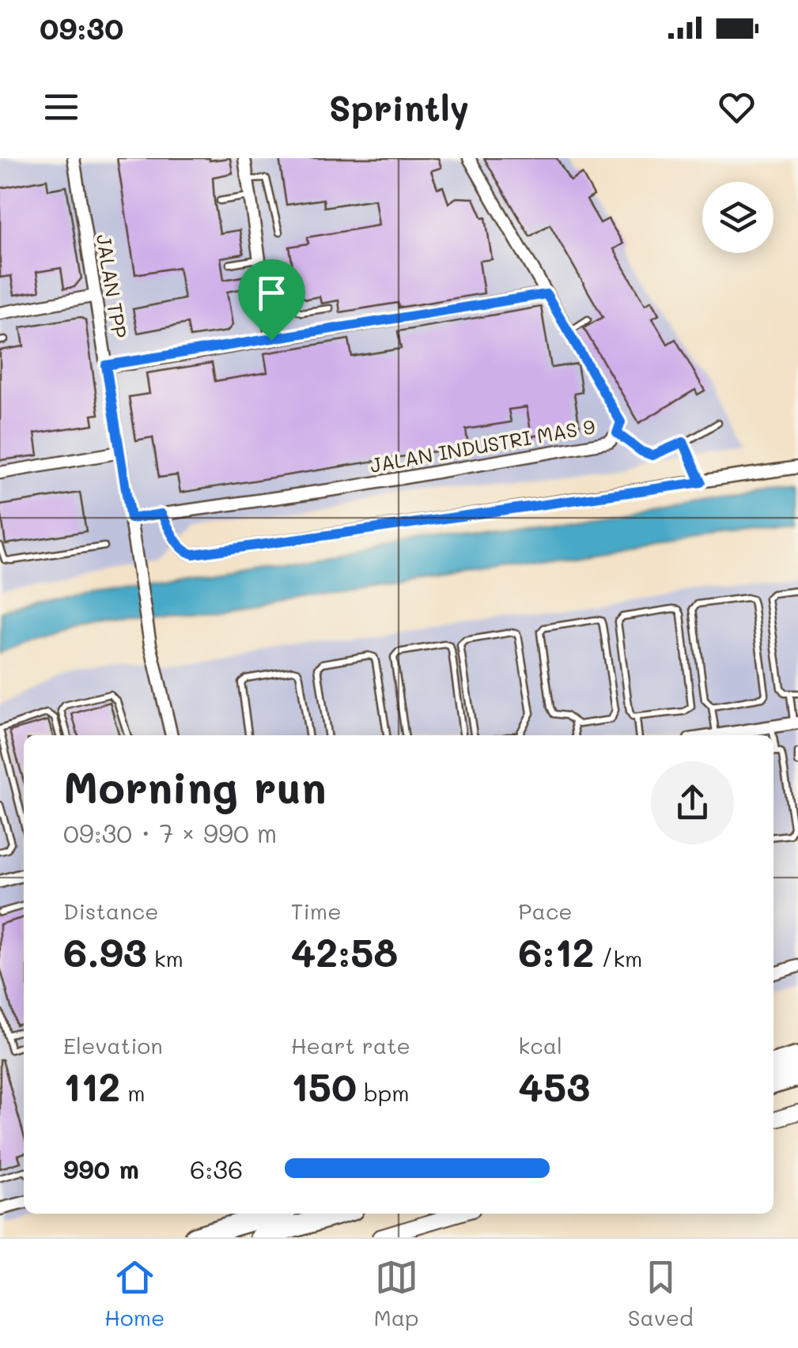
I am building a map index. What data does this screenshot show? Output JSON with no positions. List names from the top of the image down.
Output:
{
  "streets": {
    "street": ["JALAN TPP", "JALAN INDUSTRI MAS 9"]
  },
  "crossings": [
    ["JALAN TPP", "JALAN INDUSTRI MAS 9"]
  ],
  "page": {
    "status": "09:30",
    "header": "Sprintly",
    "heading": ["Morning run", "09:30 · 7 × 990 m"],
    "stats": [
      ["Distance", "6.93 km"],
      ["Time", "42:58"],
      ["Pace", "6:12 /km"],
      ["Elevation", "112 m"],
      ["Heart rate", "150 bpm"],
      ["kcal", "453"]
    ],
    "list": [
      {
        "name": "990 m",
        "note": "6:36"
      }
    ],
    "tabs": ["Home", "Map", "Saved"]
  }
}
